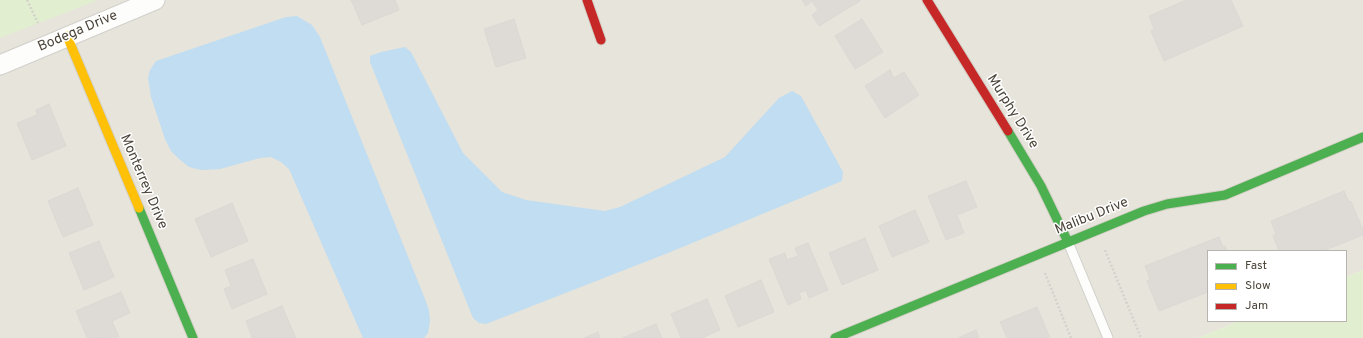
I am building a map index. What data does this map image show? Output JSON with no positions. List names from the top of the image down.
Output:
{
  "streets": {
    "street": [
      "Bodega Drive",
      "Murphy Drive",
      "Monterrey Drive",
      "Malibu Drive"
    ]
  },
  "crossings": [
    ["Bodega Drive", "Monterrey Drive"],
    ["Murphy Drive", "Malibu Drive"]
  ],
  "legend": ["Fast", "Slow", "Jam"]
}
